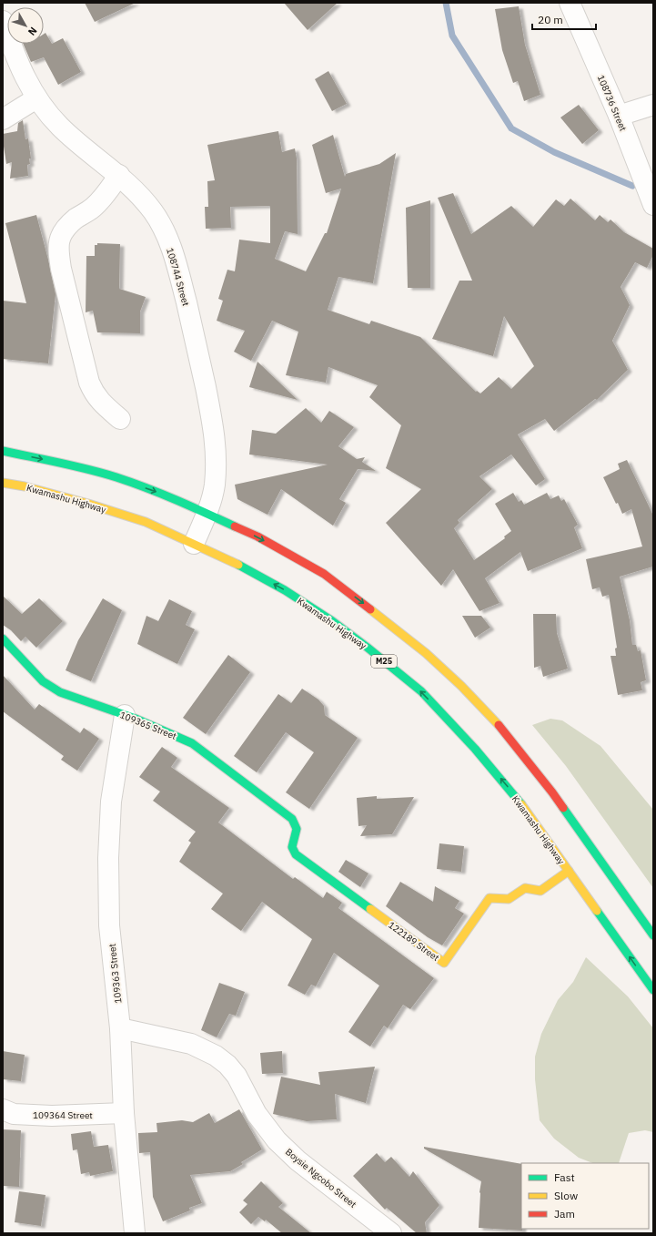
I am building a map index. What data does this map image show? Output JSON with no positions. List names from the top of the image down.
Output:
{
  "streets": {
    "main road": [
      "Kwamashu Highway",
      "M25",
      "109365 Street",
      "122189 Street"
    ],
    "street": [
      "108736 Street",
      "108744 Street",
      "109363 Street",
      "109364 Street",
      "Boysie Ngcobo Street"
    ]
  },
  "crossings": [
    ["108744 Street", "Kwamashu Highway"],
    ["Kwamashu Highway", "122189 Street"],
    ["109365 Street", "122189 Street"],
    ["109365 Street", "109363 Street"],
    ["109363 Street", "109364 Street"],
    ["109363 Street", "Boysie Ngcobo Street"]
  ],
  "legend": ["Fast", "Slow", "Jam"],
  "scale_bar": "20 m",
  "north": "bottom right"
}
